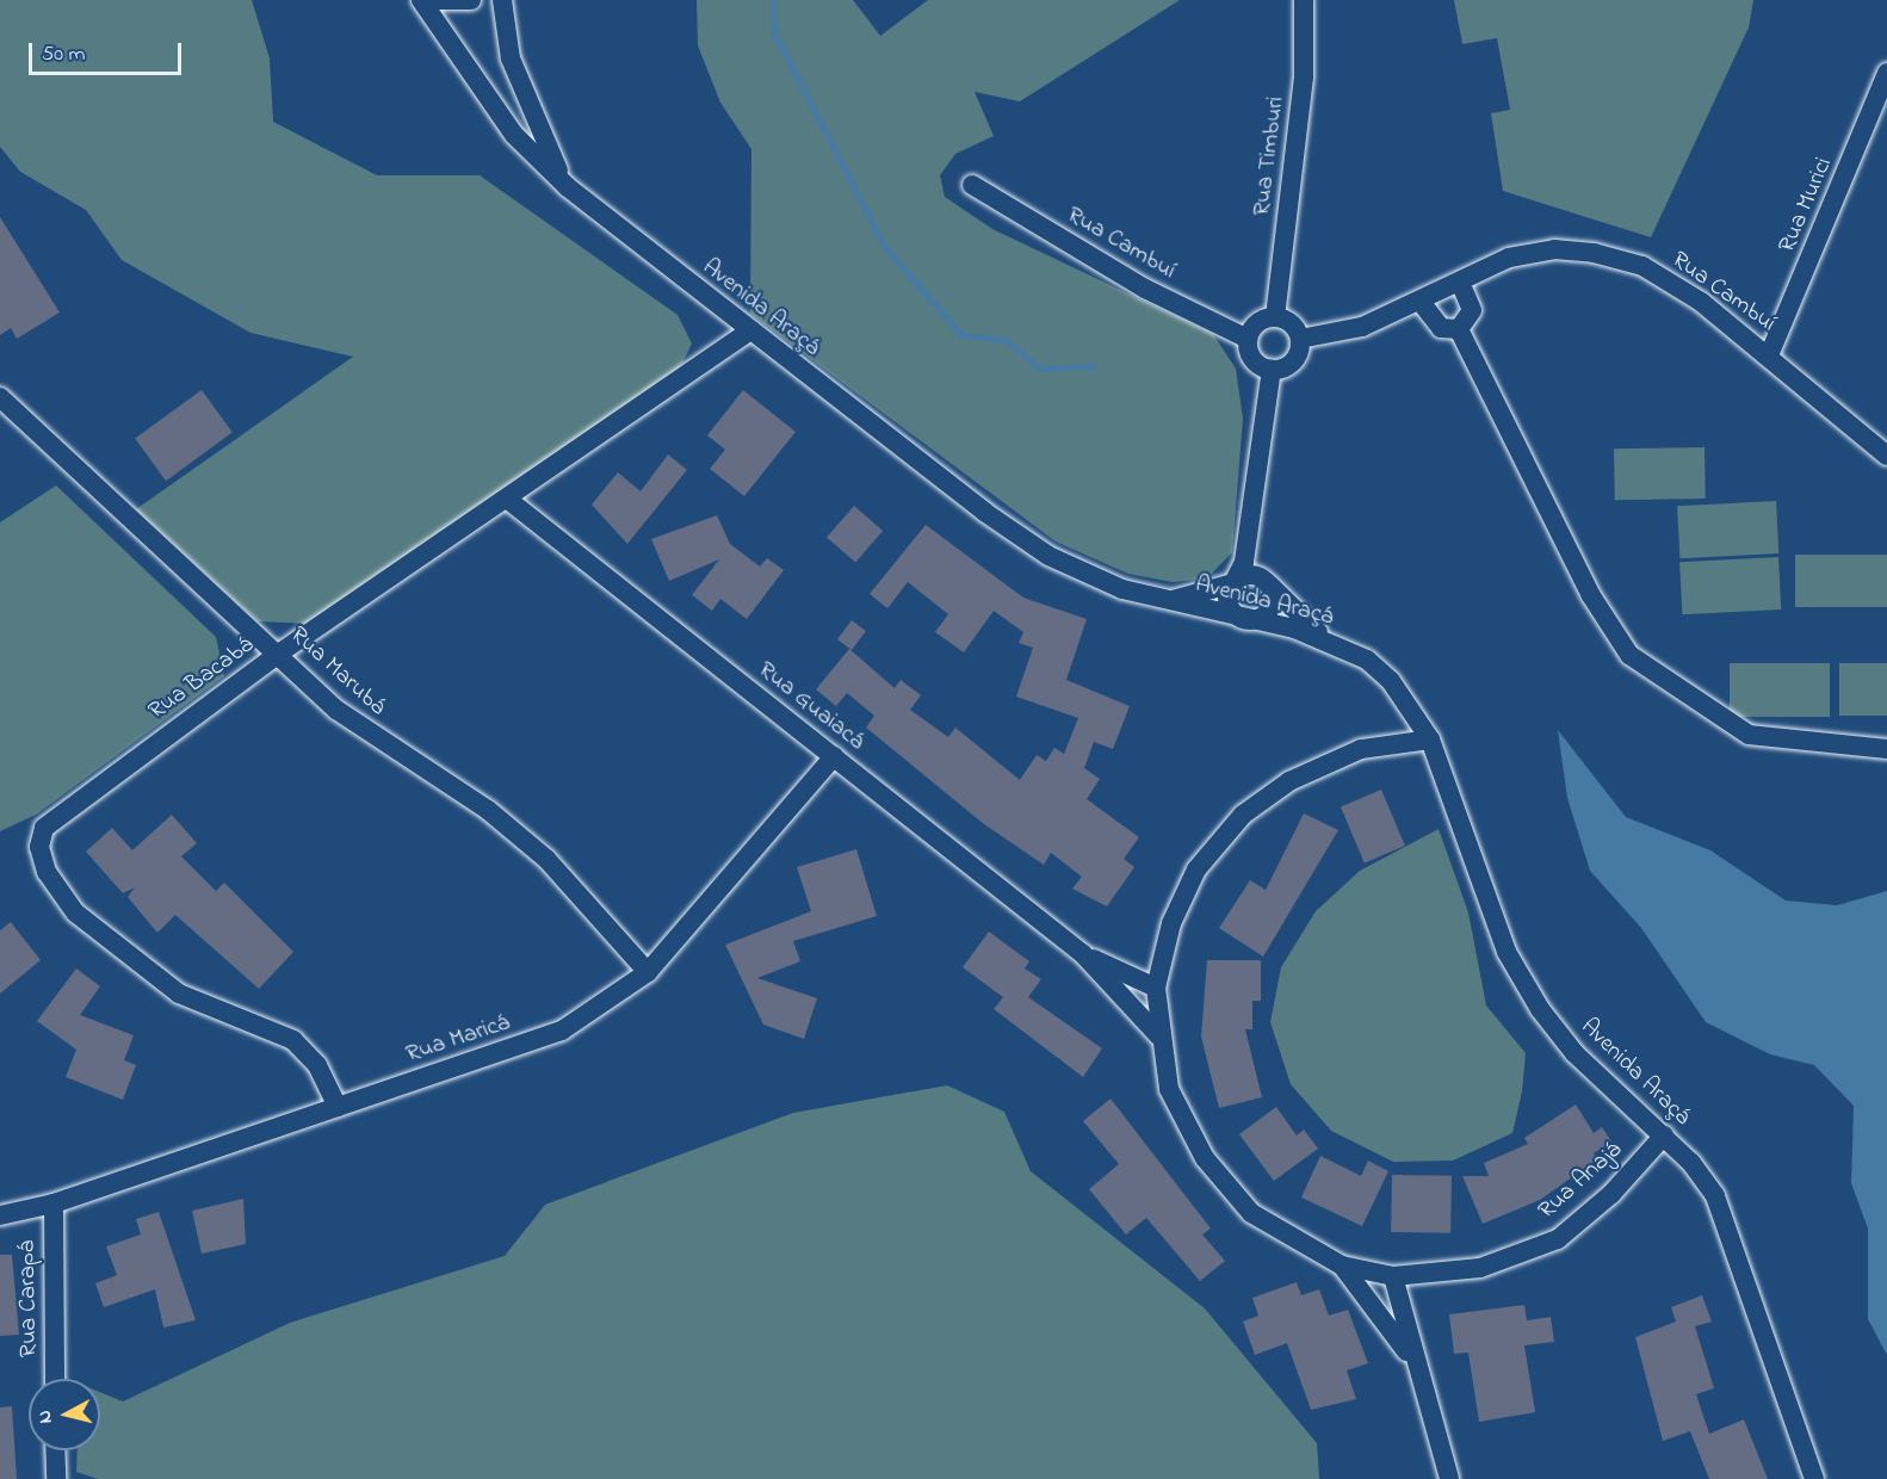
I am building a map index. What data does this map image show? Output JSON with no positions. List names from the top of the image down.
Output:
{
  "streets": {
    "street": [
      "Rua Timburi",
      "Rua Murici",
      "Rua Cambuí",
      "Avenida Araçá",
      "Rua Marubá",
      "Rua Bacabá",
      "Rua Guaiacá",
      "Rua Maricá",
      "Rua Anajá",
      "Rua Carapá"
    ]
  },
  "crossings": [
    ["Rua Timburi", "Rua Cambuí"],
    ["Rua Murici", "Rua Cambuí"],
    ["Avenida Araçá", "Rua Bacabá"],
    ["Avenida Araçá", "Rua Anajá"],
    ["Rua Marubá", "Rua Bacabá"],
    ["Rua Marubá", "Rua Maricá"],
    ["Rua Bacabá", "Rua Guaiacá"],
    ["Rua Bacabá", "Rua Maricá"],
    ["Rua Guaiacá", "Rua Maricá"],
    ["Rua Guaiacá", "Rua Anajá"],
    ["Rua Maricá", "Rua Carapá"]
  ],
  "scale_bar": "50 m",
  "north": "left"
}
